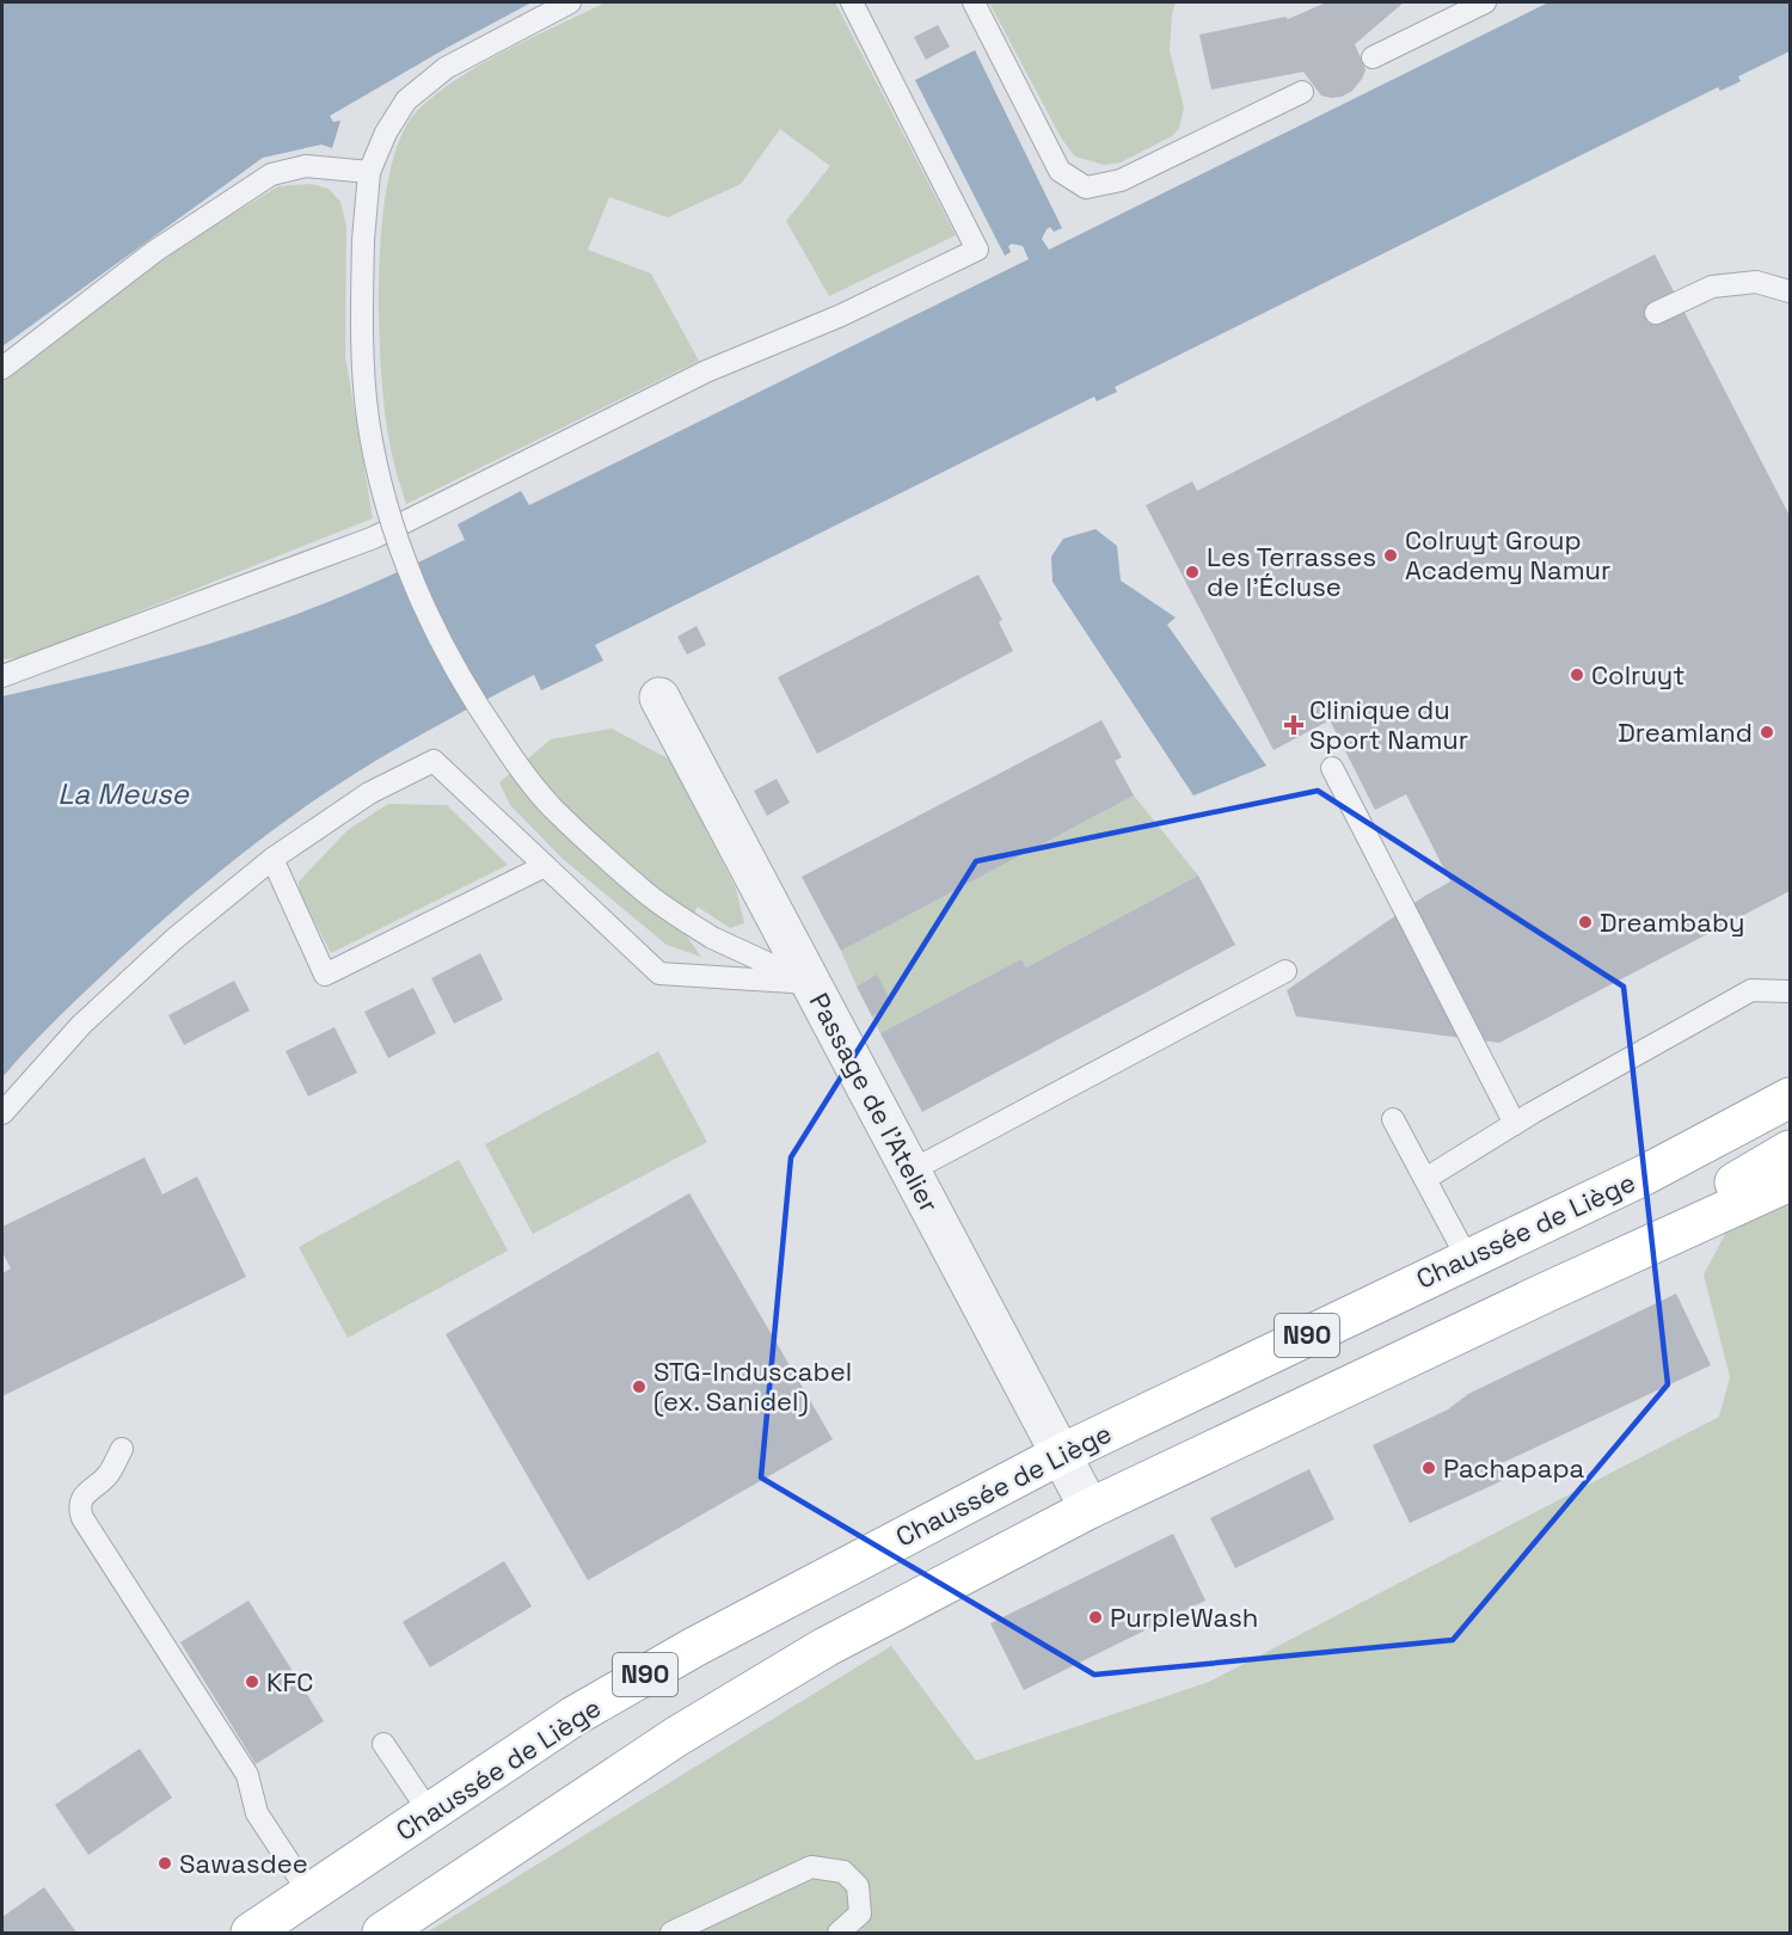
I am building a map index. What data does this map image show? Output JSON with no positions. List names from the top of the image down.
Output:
{
  "streets": {
    "main road": ["Chaussée de Liège", "N90"],
    "street": ["Passage de l'Atelier"]
  },
  "crossings": [
    ["Passage de l'Atelier", "Chaussée de Liège"],
    ["Passage de l'Atelier", "N90"]
  ],
  "water": ["La Meuse"],
  "places": {
    "other": [
      "Colruyt Group Academy Namur",
      "Les Terrasses de l'Écluse",
      "Colruyt",
      "Dreamland",
      "Dreambaby",
      "STG-Induscabel (ex. Sanidel)",
      "Pachapapa",
      "PurpleWash",
      "KFC",
      "Sawasdee"
    ],
    "health": ["Clinique du Sport Namur"]
  }
}
